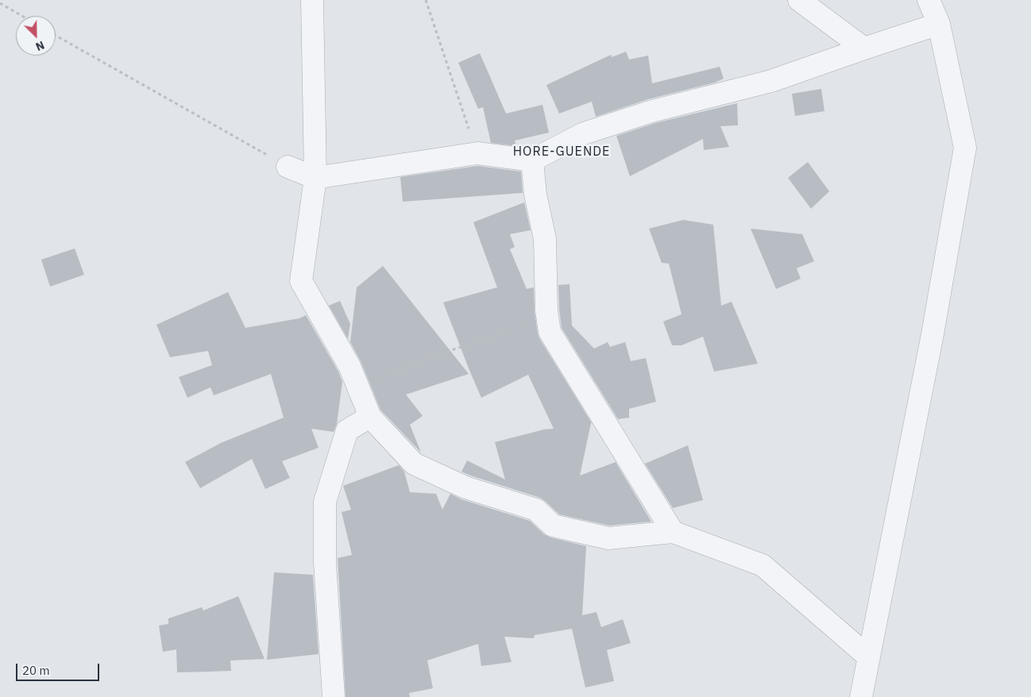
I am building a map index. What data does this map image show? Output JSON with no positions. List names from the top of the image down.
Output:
{
  "districts": ["HORE-GUENDE"],
  "scale_bar": "20 m",
  "north": "bottom right"
}
